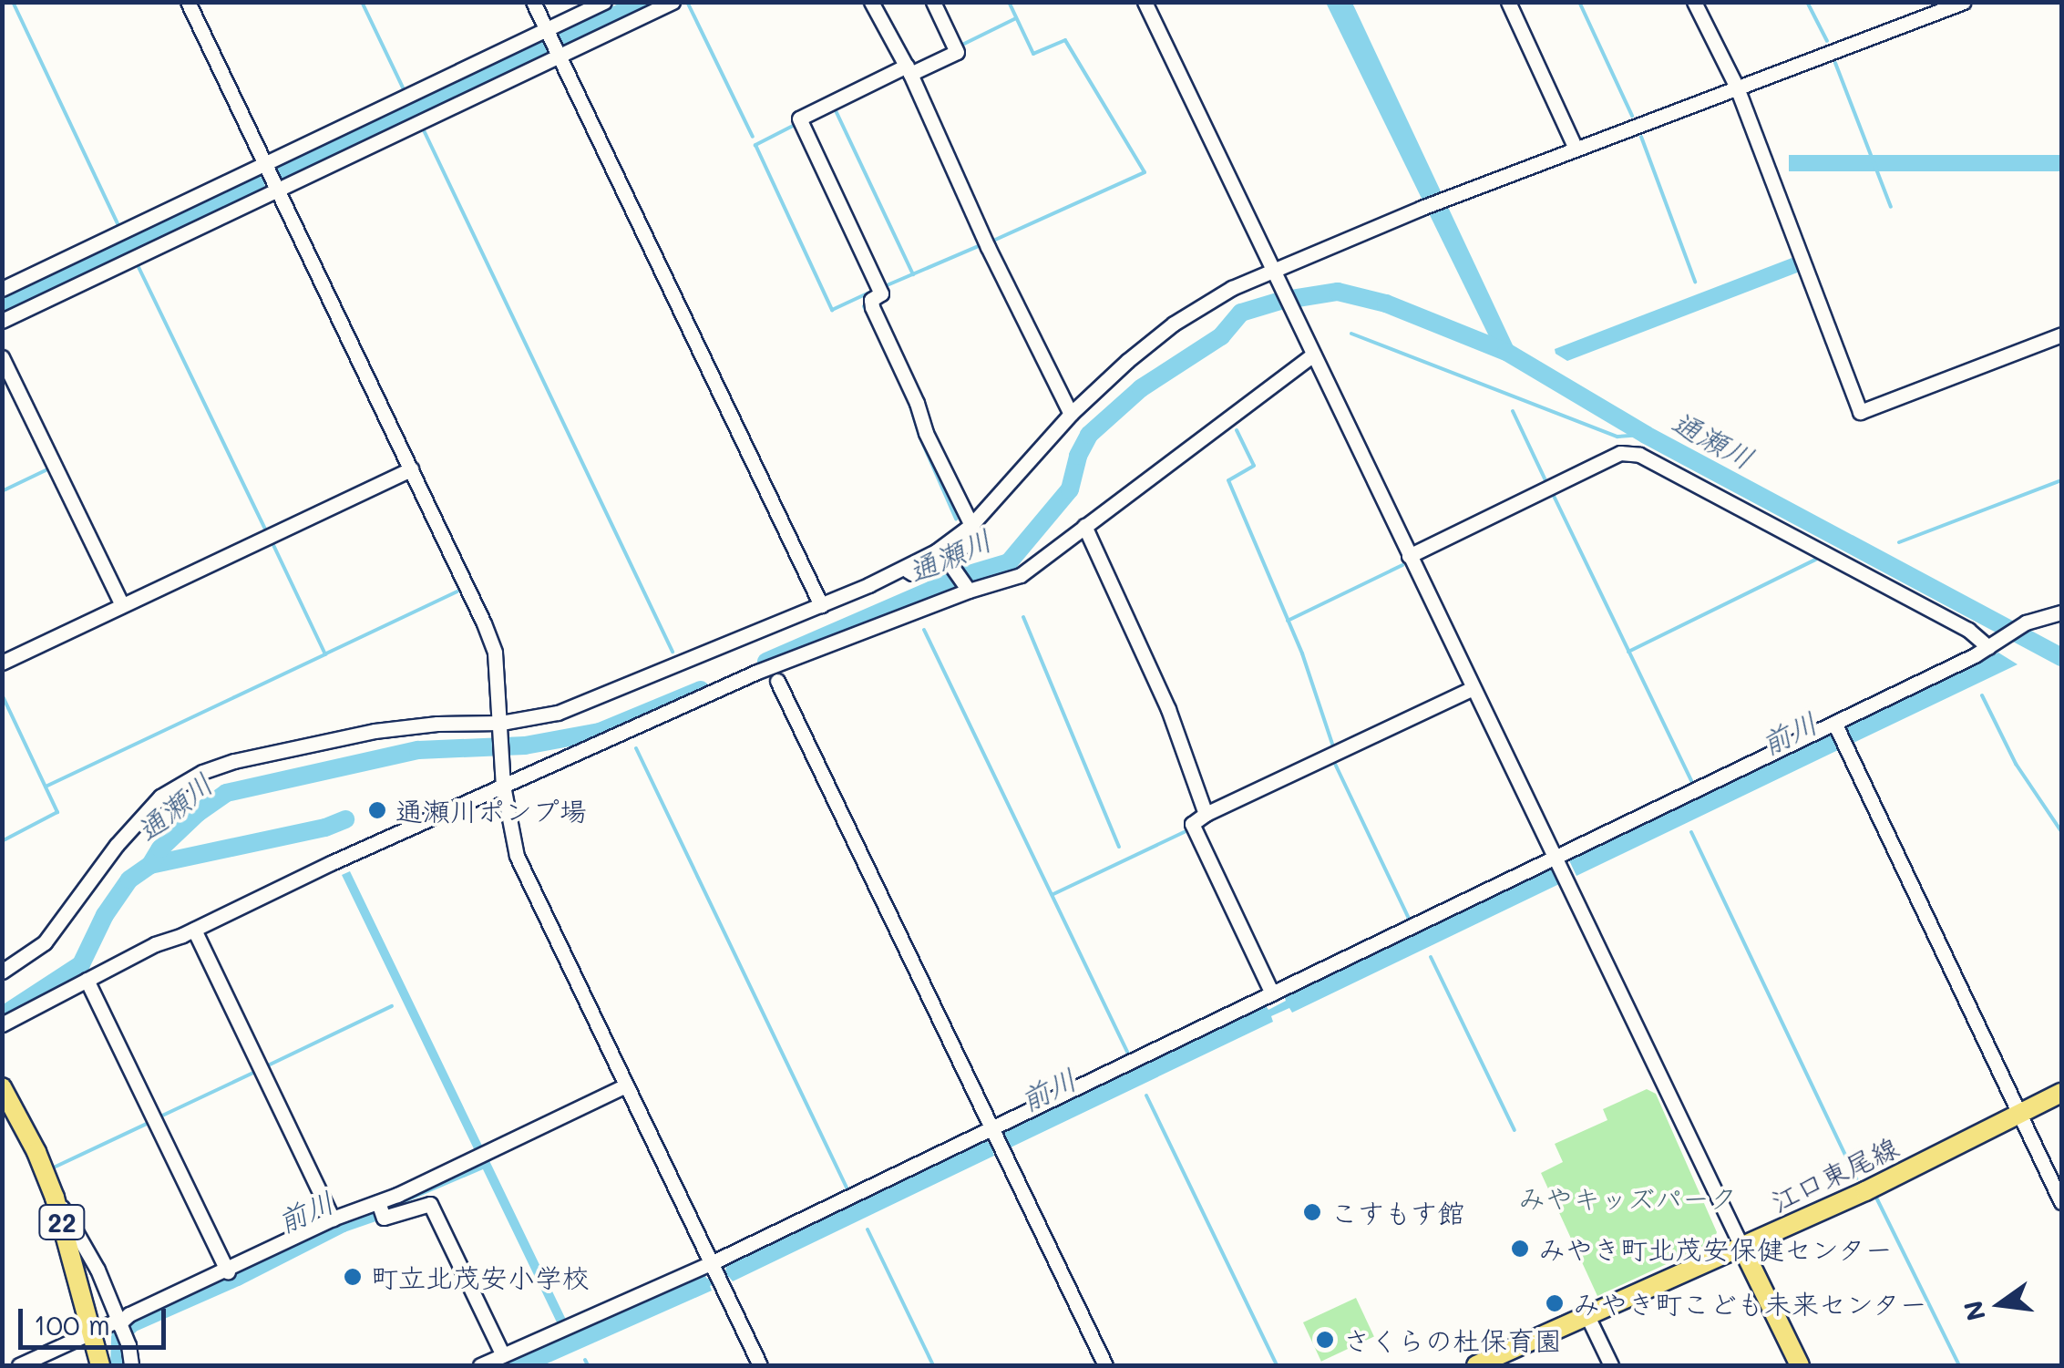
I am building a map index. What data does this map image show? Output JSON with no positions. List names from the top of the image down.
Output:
{
  "streets": {
    "main road": ["江口東尾線", "22"]
  },
  "water": ["通瀬川", "前川"],
  "parks": ["みやキッズパーク"],
  "places": [
    "通瀬川ポンプ場",
    "こすもす館",
    "みやき町北茂安保健センター",
    "町立北茂安小学校",
    "みやき町こども未来センター",
    "さくらの杜保育園"
  ],
  "scale_bar": "100 m",
  "north": "left"
}
